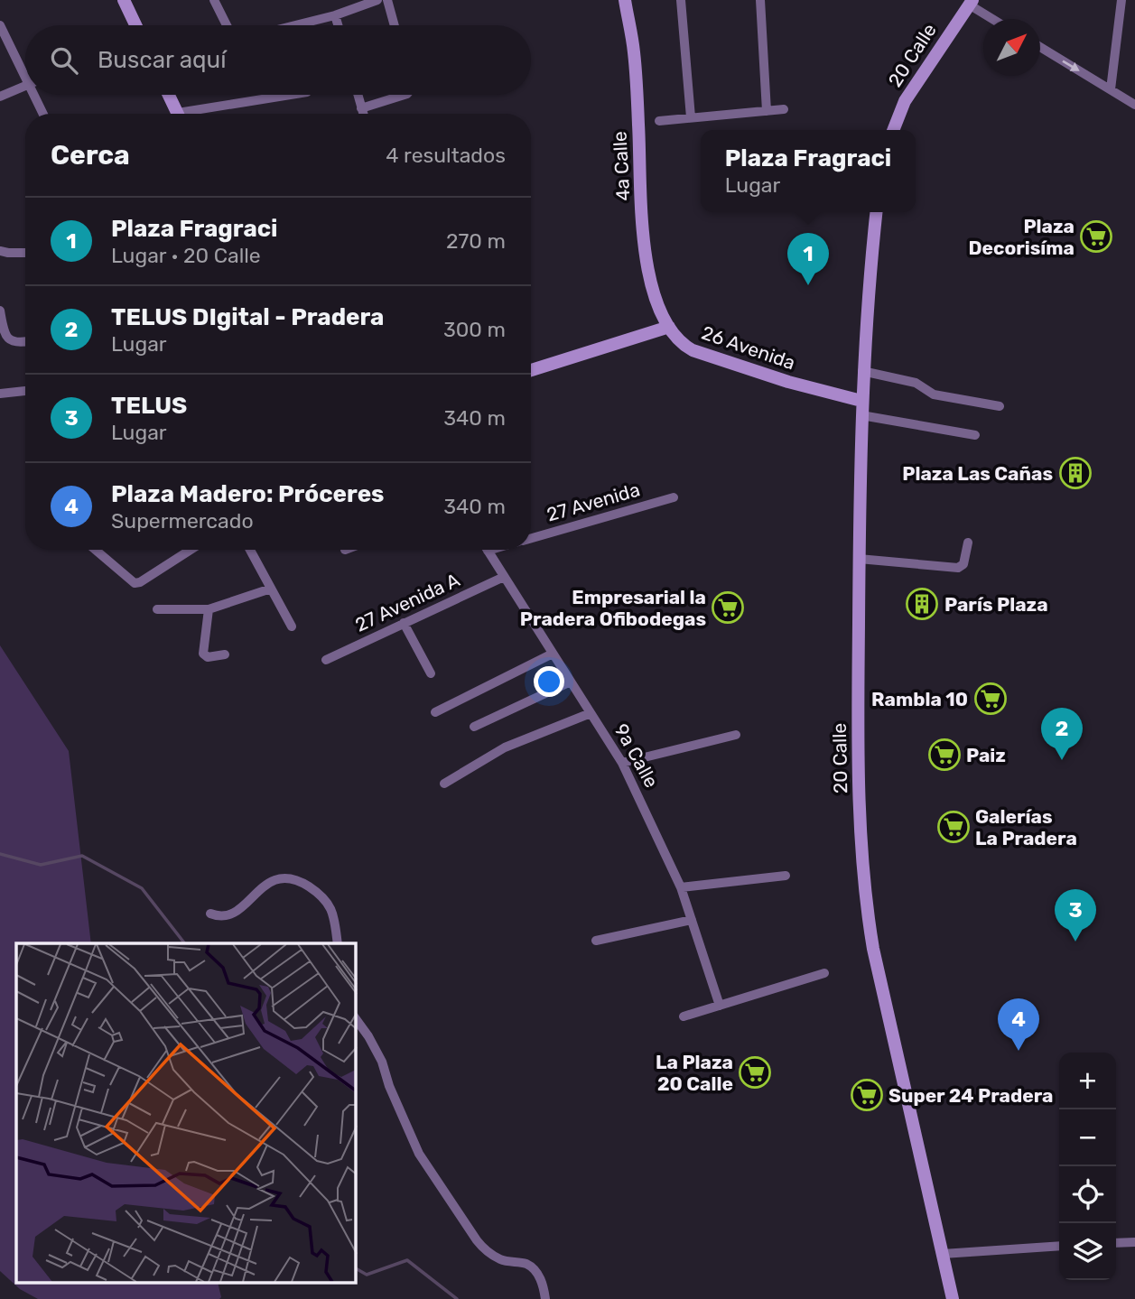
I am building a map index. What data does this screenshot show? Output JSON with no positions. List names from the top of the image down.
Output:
{
  "streets": {
    "main road": ["20 Calle", "4a Calle", "26 Avenida"],
    "street": ["27 Avenida", "27 Avenida A", "9a Calle"]
  },
  "crossings": [
    ["20 Calle", "26 Avenida"],
    ["4a Calle", "26 Avenida"],
    ["27 Avenida A", "9a Calle"]
  ],
  "places": {
    "supermarket": [
      "Plaza Decorisíma",
      "Empresarial la Pradera Ofibodegas",
      "Rambla 10",
      "Paiz",
      "Galerías La Pradera",
      "La Plaza 20 Calle",
      "Super 24 Pradera"
    ],
    "building": ["Plaza Las Cañas", "París Plaza"]
  },
  "north": "top right",
  "page": {
    "search": "Buscar aquí",
    "heading": ["Cerca", "4 resultados"],
    "popup": ["Plaza Fragraci", "Lugar"],
    "list": [
      {
        "mark": "1",
        "name": "Plaza Fragraci",
        "note": "Lugar · 20 Calle",
        "value": "270 m"
      },
      {
        "mark": "2",
        "name": "TELUS DIgital - Pradera",
        "note": "Lugar",
        "value": "300 m"
      },
      {
        "mark": "3",
        "name": "TELUS",
        "note": "Lugar",
        "value": "340 m"
      },
      {
        "mark": "4",
        "name": "Plaza Madero: Próceres",
        "note": "Supermercado",
        "value": "340 m"
      }
    ],
    "pins": [
      "1",
      "2",
      "3",
      "4"
    ],
    "map_buttons": ["+", "−"]
  }
}
